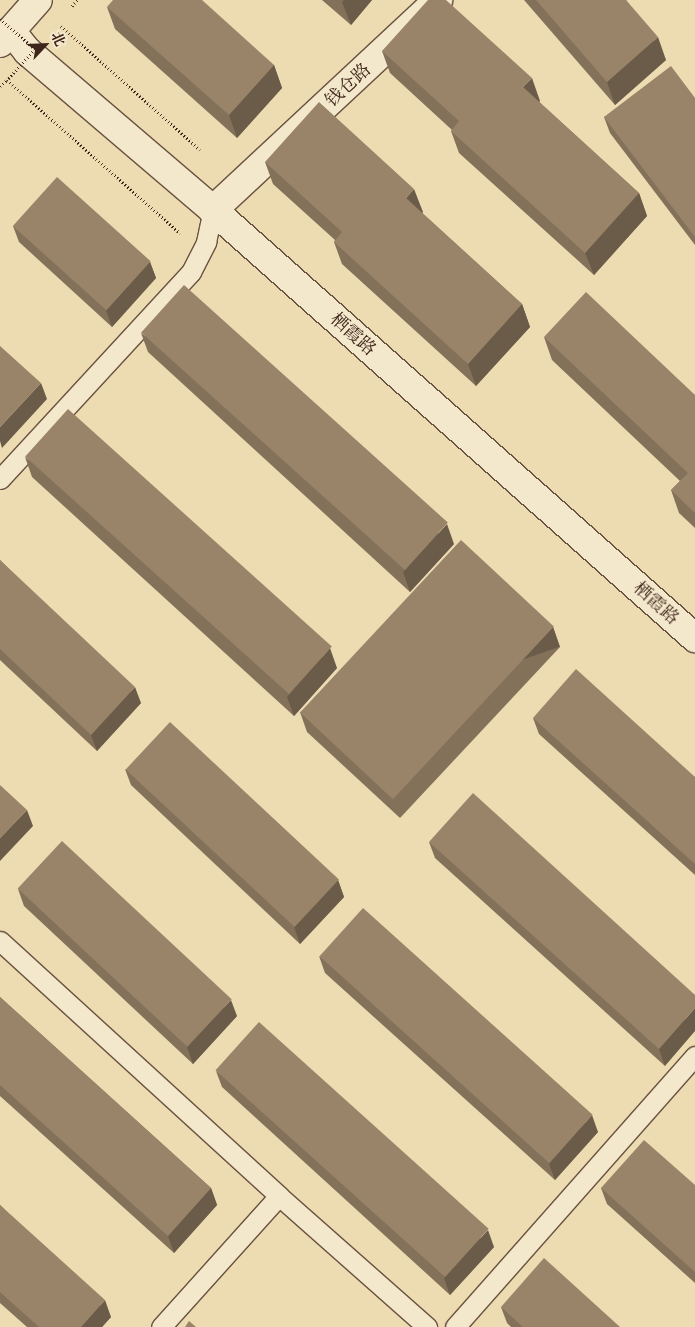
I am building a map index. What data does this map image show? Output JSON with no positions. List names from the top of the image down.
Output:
{
  "streets": {
    "street": ["钱仓路", "栖霞路"]
  },
  "crossings": [
    ["钱仓路", "栖霞路"]
  ],
  "north": "top right"
}
